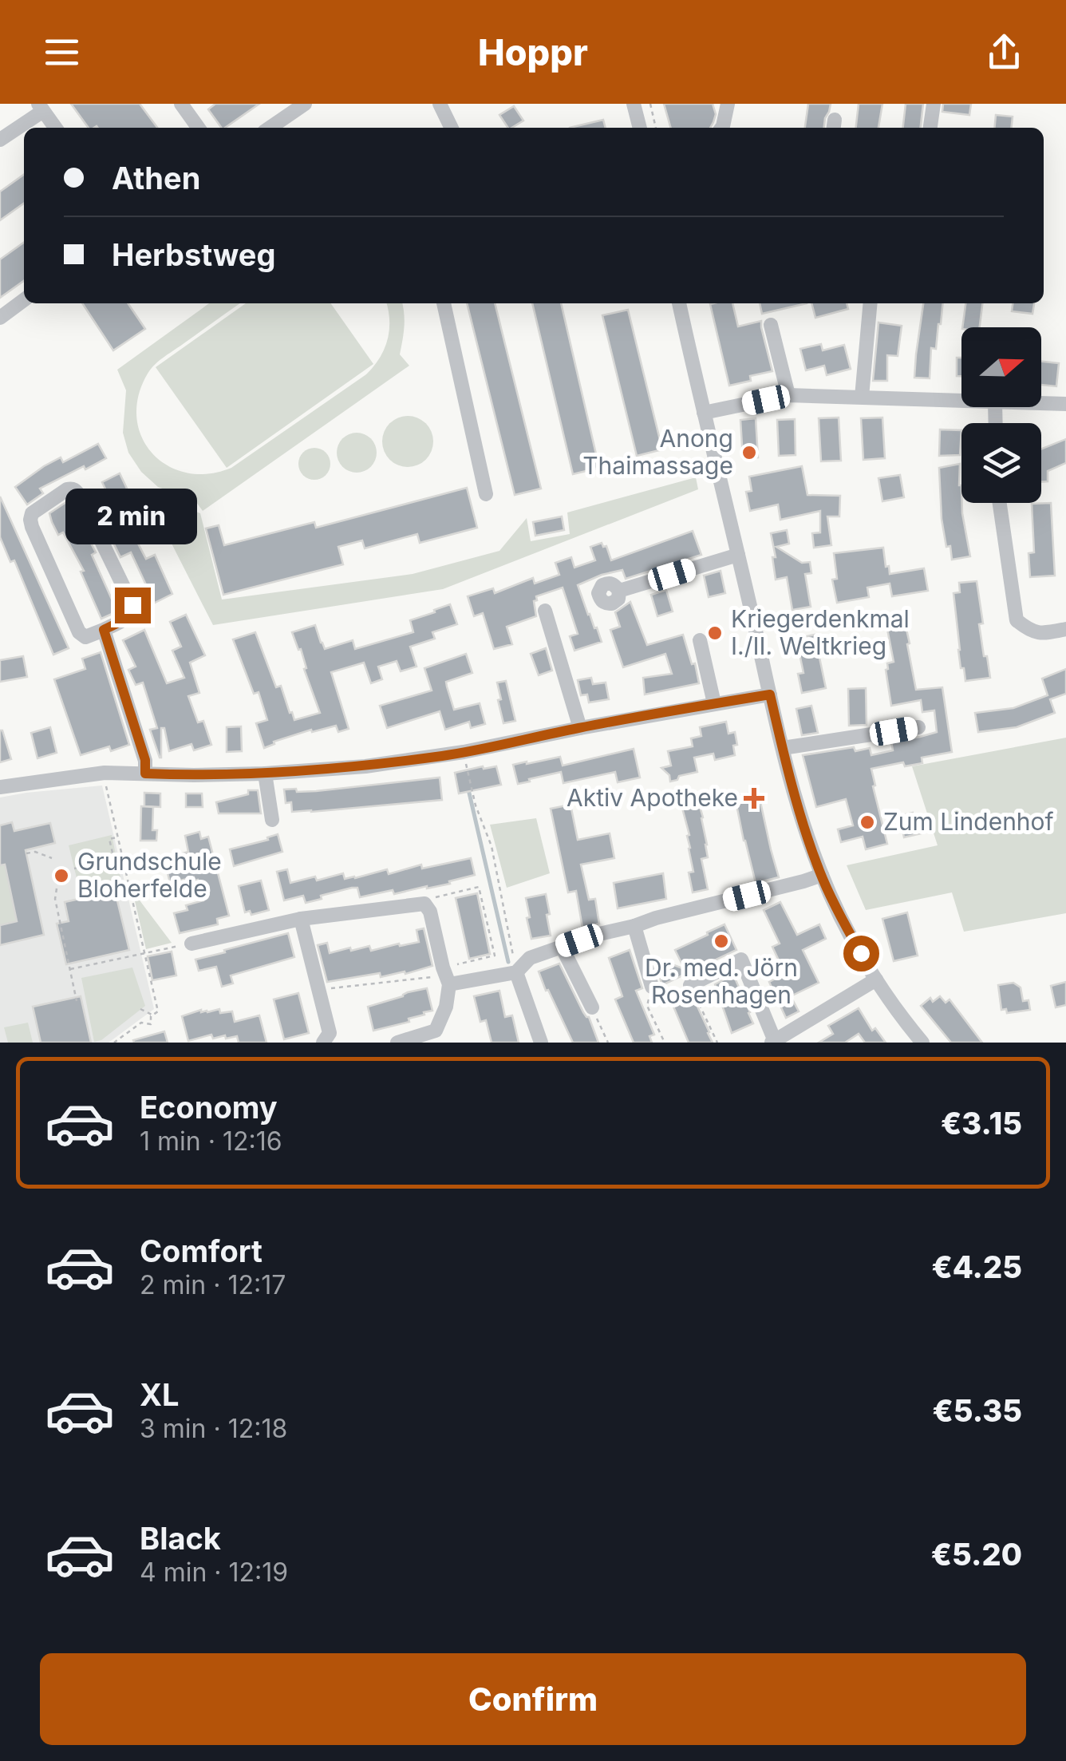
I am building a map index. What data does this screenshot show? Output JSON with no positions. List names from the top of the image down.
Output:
{
  "places": {
    "other": [
      "Anong Thaimassage",
      "Kriegerdenkmal I./II. Weltkrieg",
      "Zum Lindenhof",
      "Grundschule Bloherfelde",
      "Dr. med. Jörn Rosenhagen"
    ],
    "health": ["Aktiv Apotheke"]
  },
  "north": "right",
  "page": {
    "header": "Hoppr",
    "banner": ["Athen", "Herbstweg"],
    "bubble": "2 min",
    "list": [
      {
        "name": "Economy",
        "note": "1 min · 12:16",
        "value": "€3.15"
      },
      {
        "name": "Comfort",
        "note": "2 min · 12:17",
        "value": "€4.25"
      },
      {
        "name": "XL",
        "note": "3 min · 12:18",
        "value": "€5.35"
      },
      {
        "name": "Black",
        "note": "4 min · 12:19",
        "value": "€5.20"
      }
    ],
    "buttons": "Confirm"
  }
}
